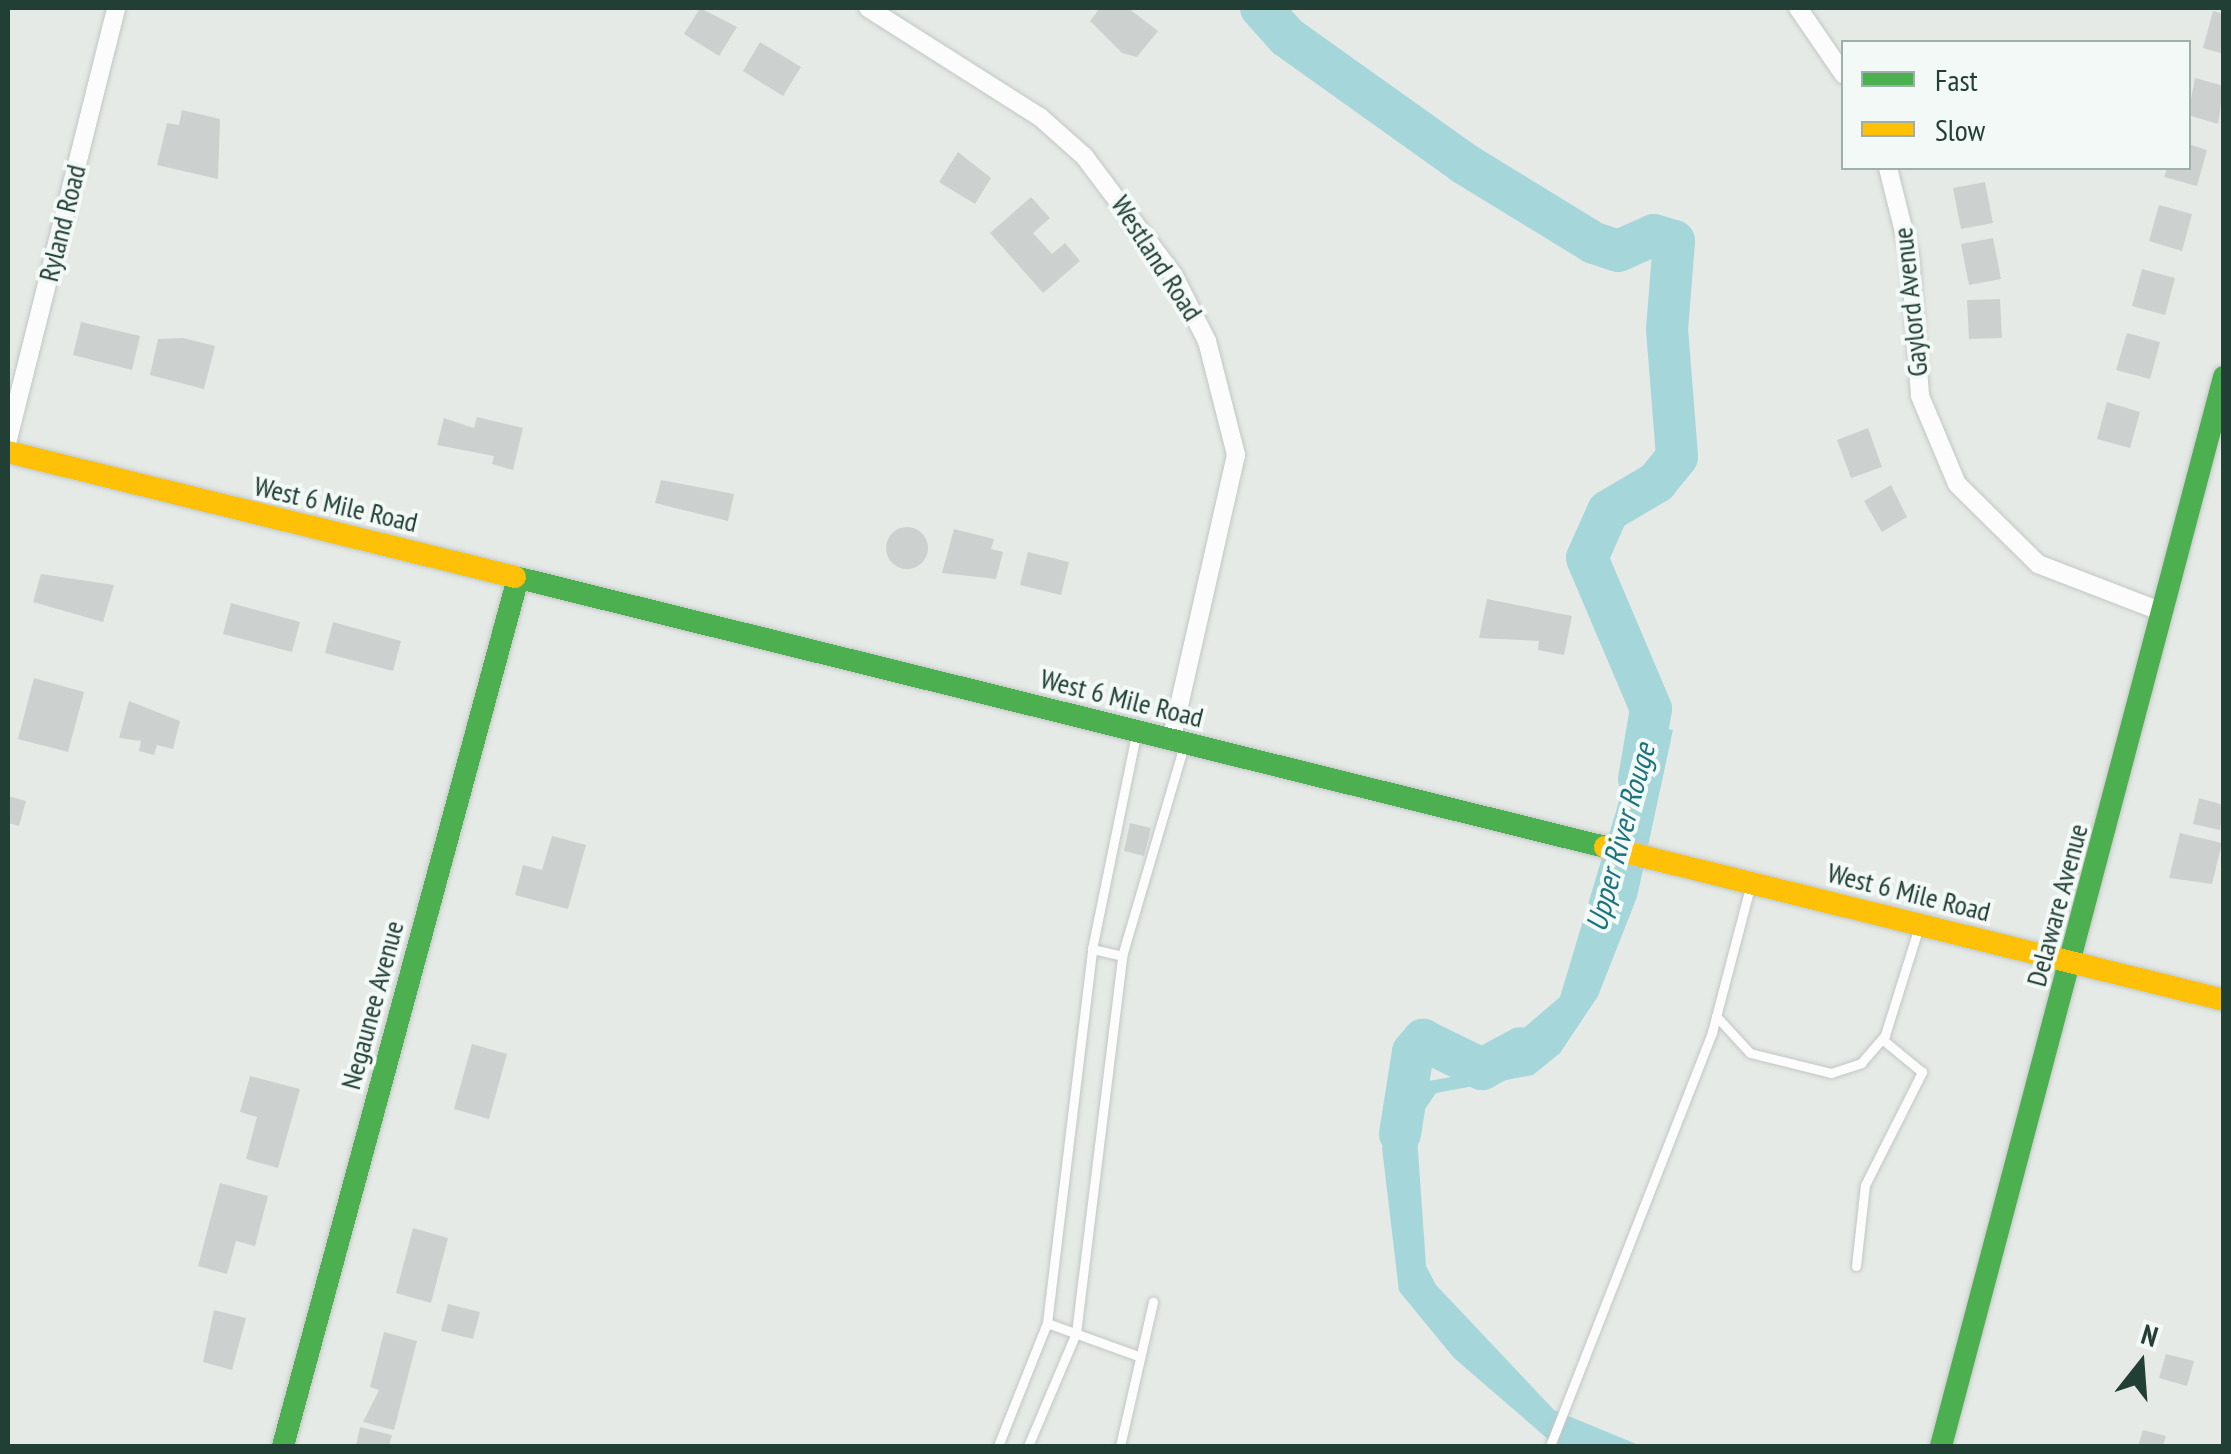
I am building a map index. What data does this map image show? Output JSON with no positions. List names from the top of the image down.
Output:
{
  "streets": {
    "main road": ["West 6 Mile Road", "Delaware Avenue", "Negaunee Avenue"],
    "street": ["Ryland Road", "Westland Road", "Gaylord Avenue"]
  },
  "crossings": [
    ["Westland Road", "West 6 Mile Road"],
    ["Gaylord Avenue", "Delaware Avenue"],
    ["West 6 Mile Road", "Delaware Avenue"],
    ["West 6 Mile Road", "Negaunee Avenue"]
  ],
  "water": ["Upper River Rouge"],
  "legend": ["Fast", "Slow"],
  "north": "top"
}
